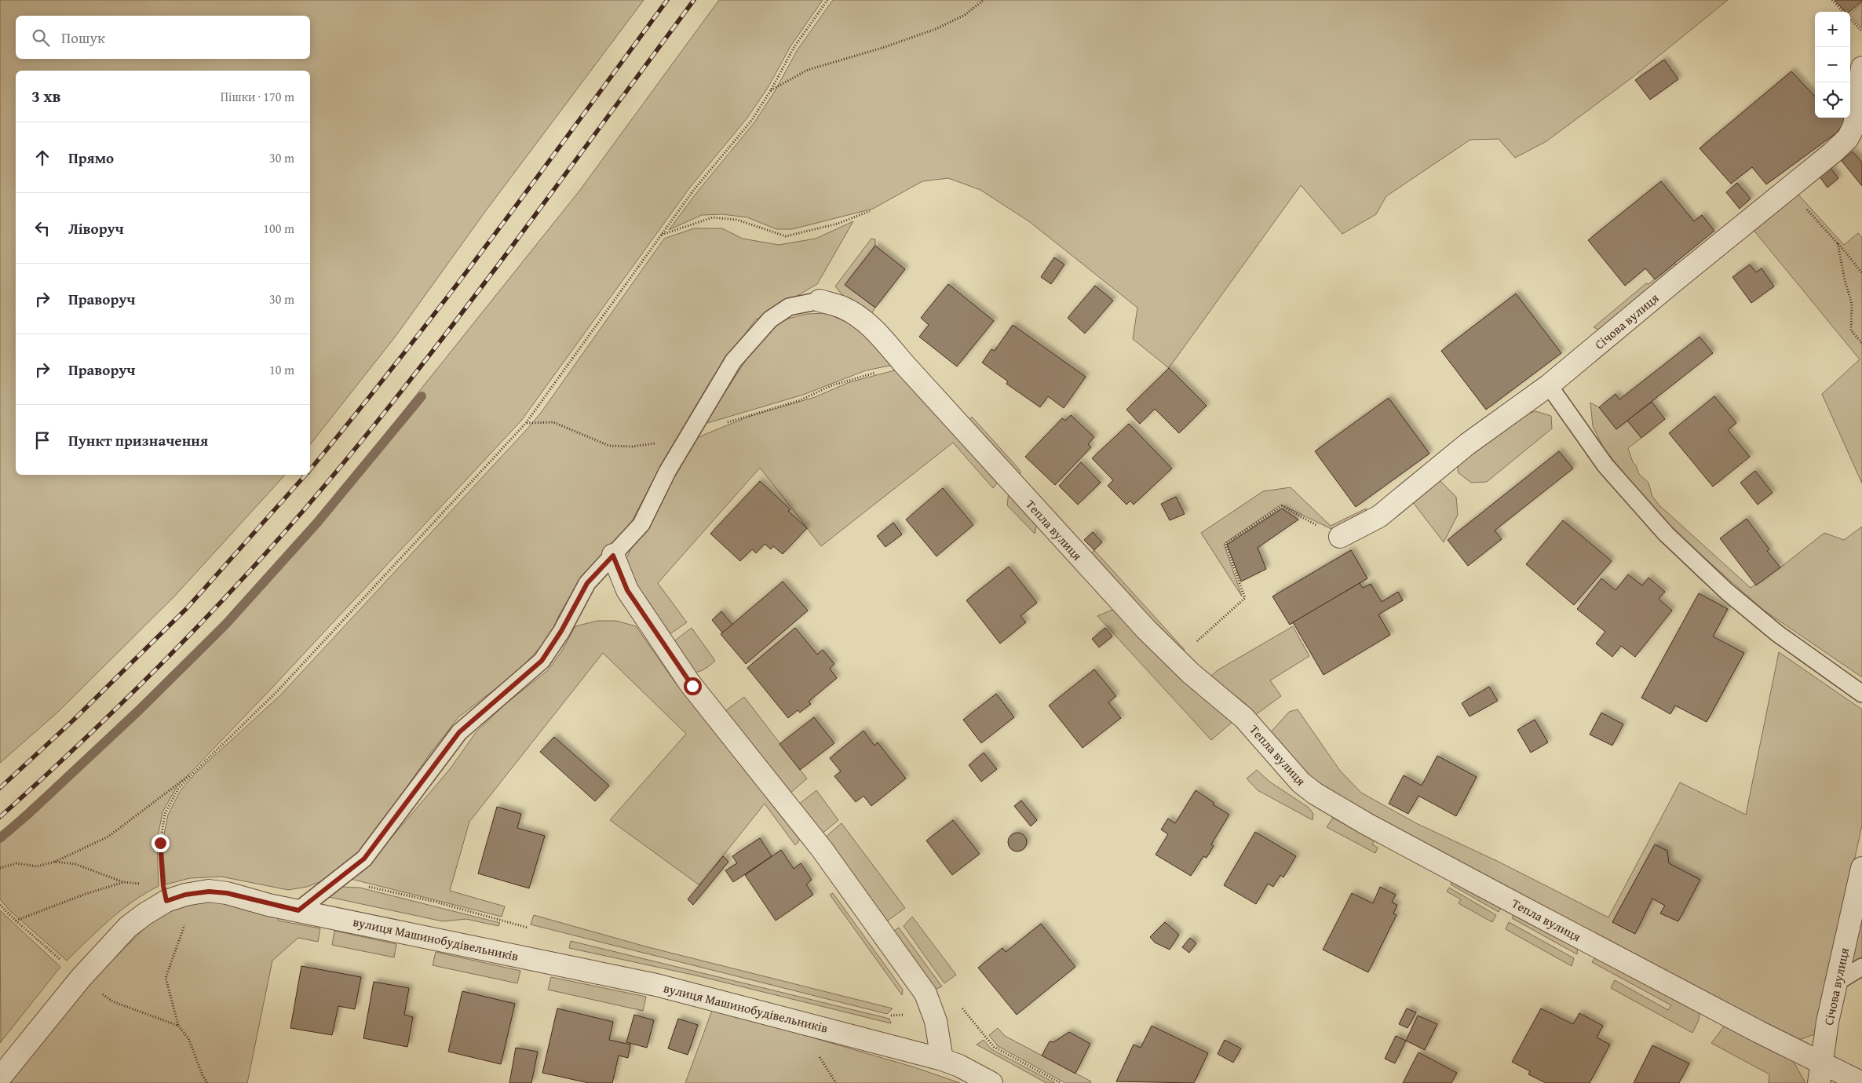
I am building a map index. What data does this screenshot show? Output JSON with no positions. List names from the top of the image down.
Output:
{
  "streets": {
    "street": ["Січова вулиця", "Тепла вулиця", "вулиця Машинобудівельників"]
  },
  "crossings": [
    ["Січова вулиця", "Тепла вулиця"]
  ],
  "page": {
    "map_buttons": ["+", "−"],
    "search": "Пошук",
    "heading": ["3 хв", "Пішки · 170 m"],
    "list": [
      ["Прямо", "30 m"],
      ["Ліворуч", "100 m"],
      ["Праворуч", "30 m"],
      ["Праворуч", "10 m"],
      "Пункт призначення"
    ]
  }
}
